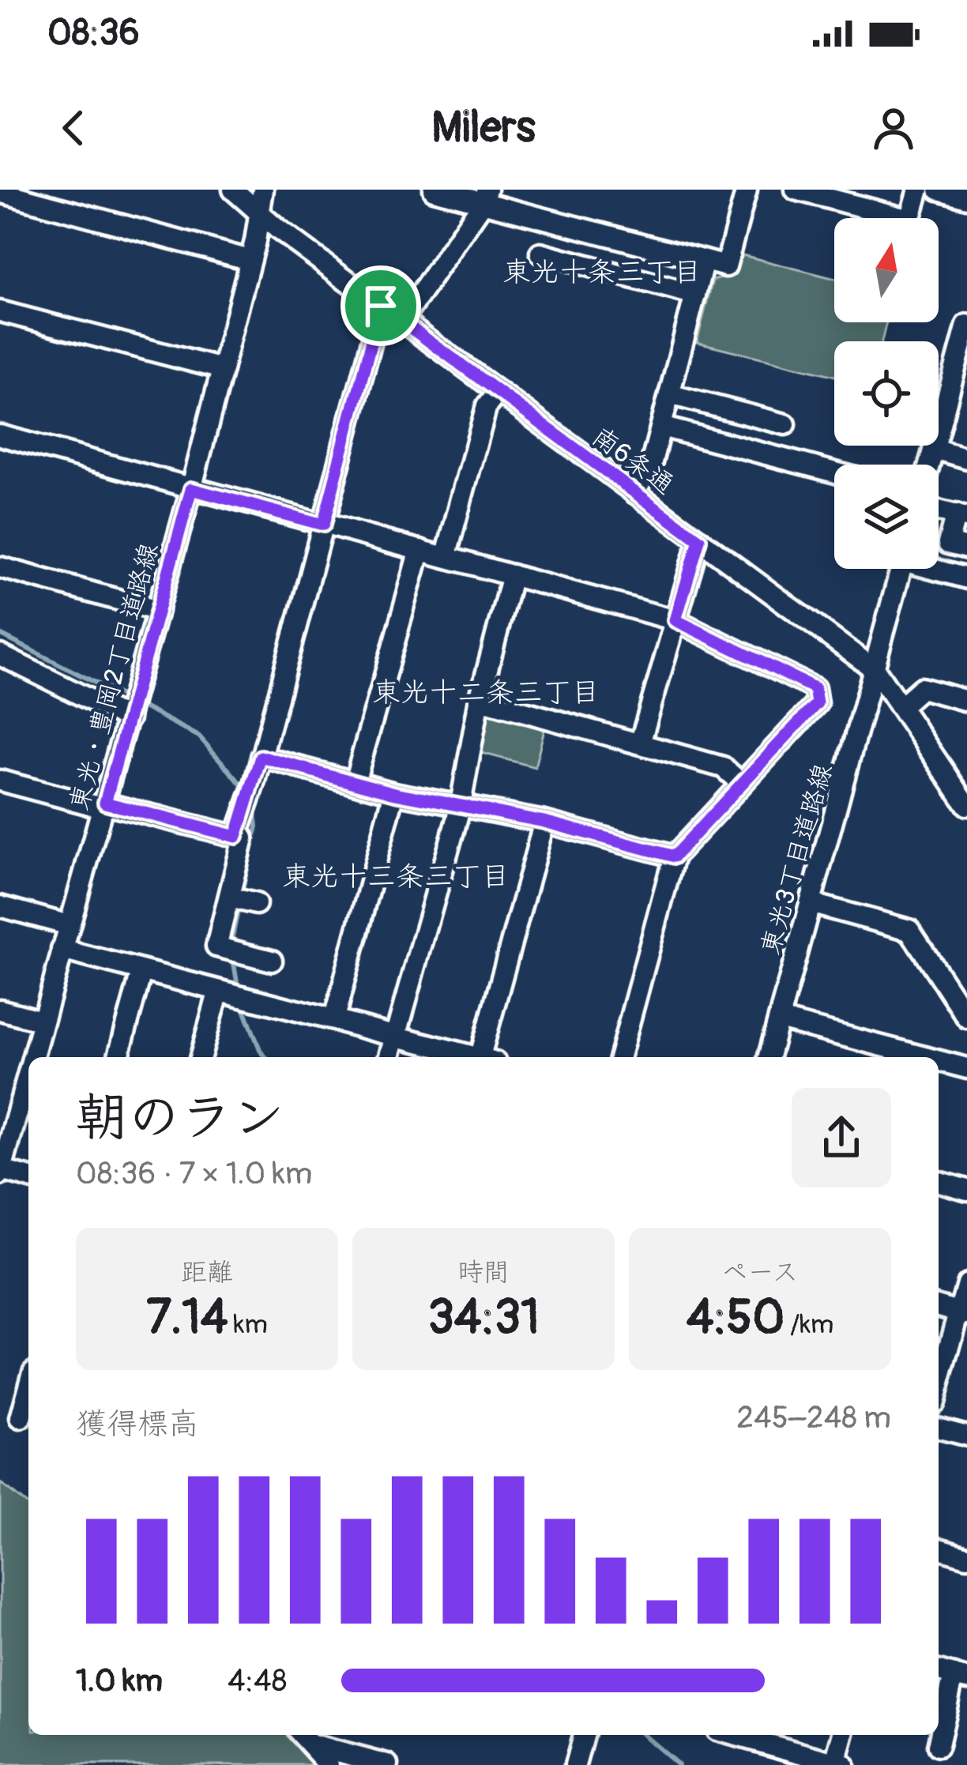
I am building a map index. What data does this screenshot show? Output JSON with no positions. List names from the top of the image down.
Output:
{
  "streets": {
    "street": ["南6条通", "東光・豊岡2丁目道路線", "東光3丁目道路線"]
  },
  "crossings": [
    ["南6条通", "東光・豊岡2丁目道路線"],
    ["南6条通", "東光3丁目道路線"]
  ],
  "districts": ["東光十条三丁目", "東光十二条三丁目", "東光十三条三丁目"],
  "north": "top",
  "page": {
    "status": "08:36",
    "header": "Milers",
    "heading": ["朝のラン", "08:36 · 7 × 1.0 km"],
    "stats": [
      ["距離", "7.14 km"],
      ["時間", "34:31"],
      ["ペース", "4:50 /km"]
    ],
    "chart": ["獲得標高", "245–248 m"],
    "list": [
      {
        "name": "1.0 km",
        "note": "4:48"
      }
    ]
  }
}
